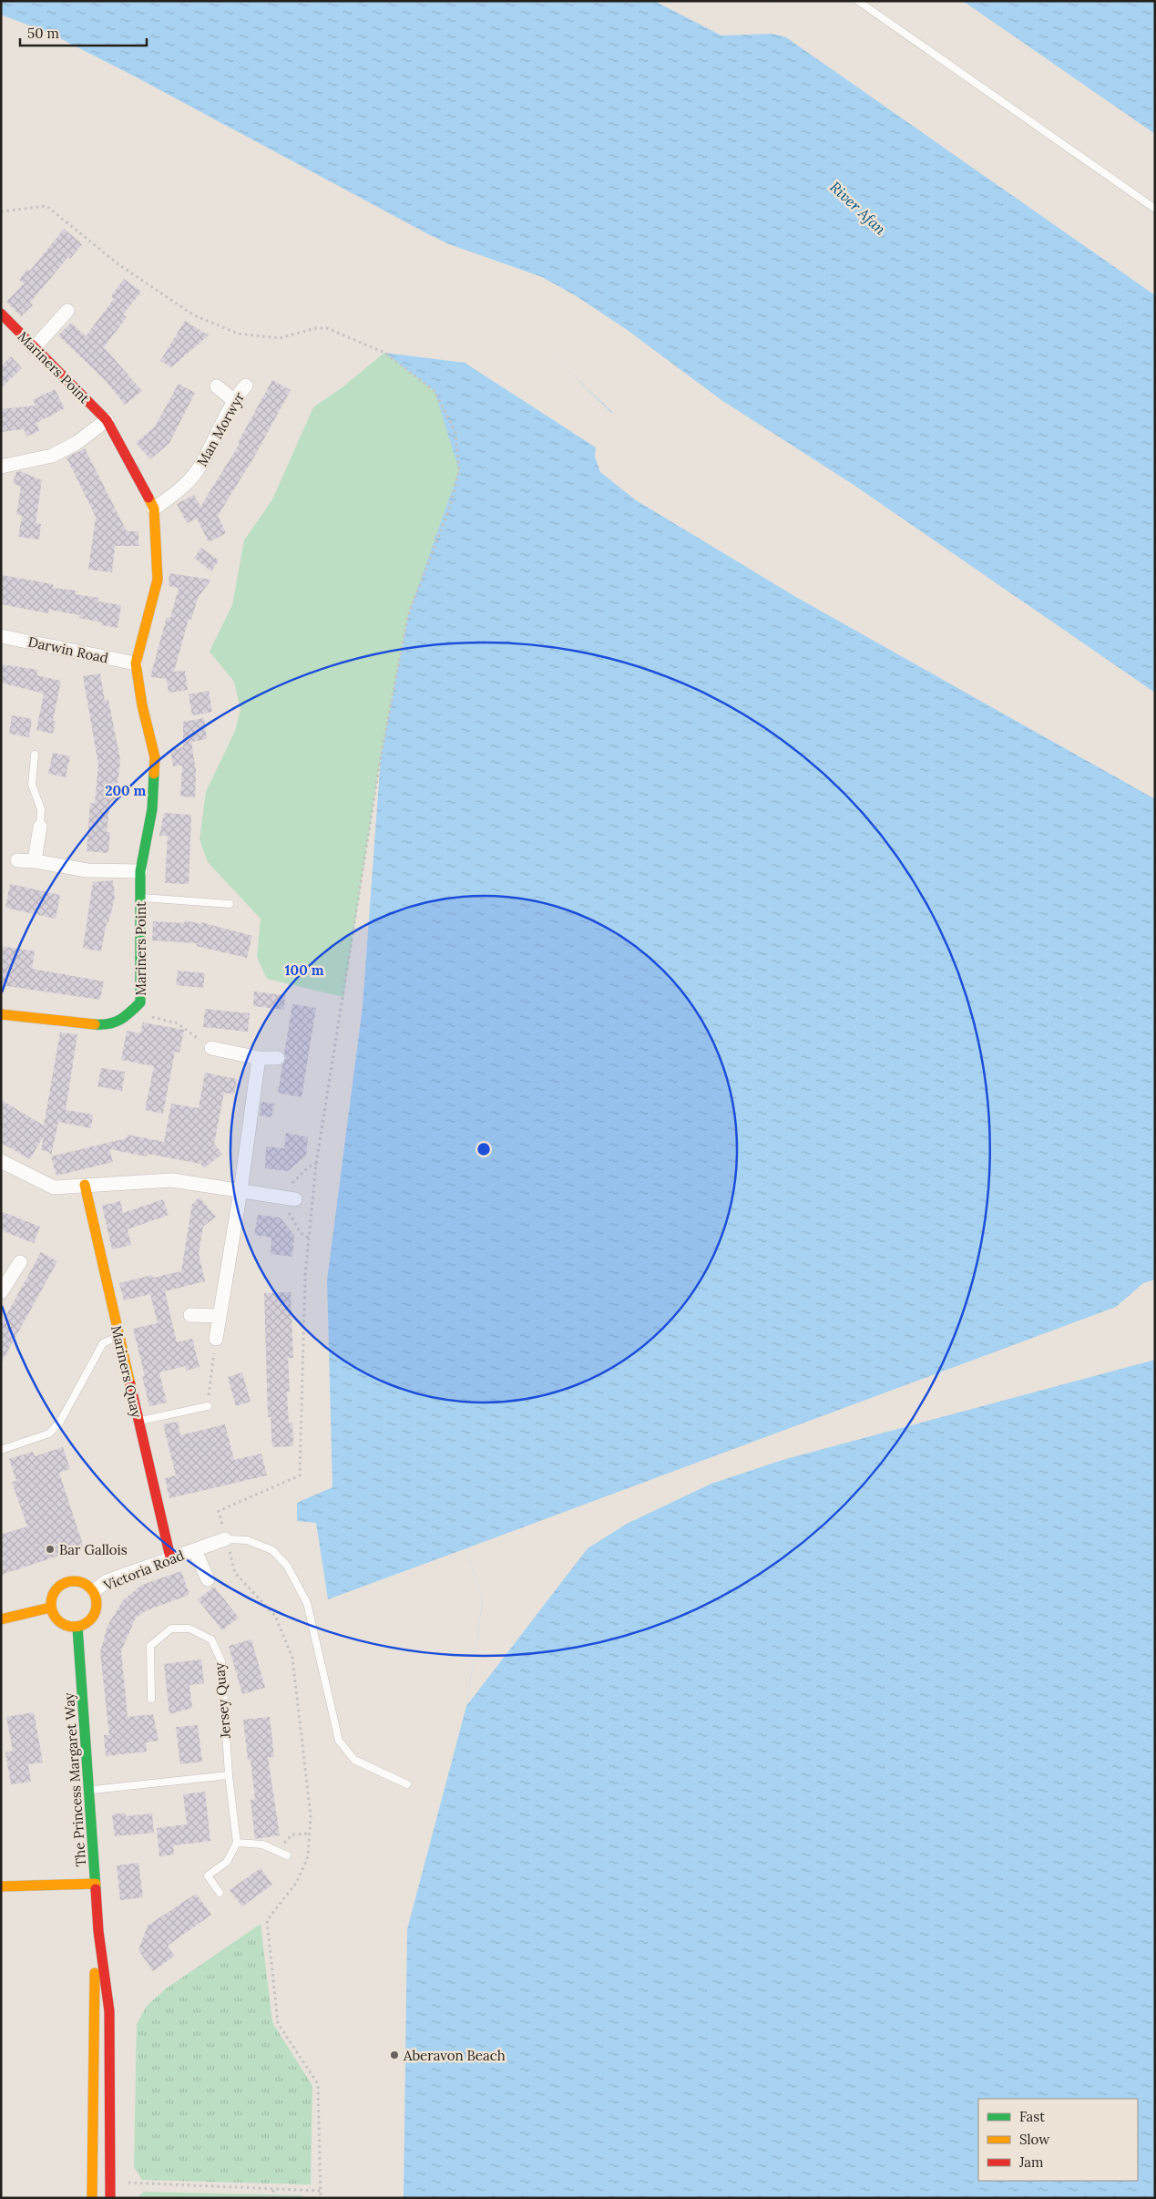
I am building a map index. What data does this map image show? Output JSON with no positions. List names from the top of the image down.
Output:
{
  "streets": {
    "street": [
      "Mariners Point",
      "Man Morwyr",
      "Darwin Road",
      "Mariners Quay",
      "Victoria Road",
      "The Princess Margaret Way"
    ],
    "lane": ["Jersey Quay"]
  },
  "crossings": [
    ["Mariners Point", "Man Morwyr"],
    ["Mariners Point", "Darwin Road"],
    ["Mariners Quay", "Victoria Road"],
    ["Victoria Road", "The Princess Margaret Way"]
  ],
  "water": ["River Afan"],
  "places": ["Bar Gallois", "Aberavon Beach"],
  "legend": ["Fast", "Slow", "Jam"],
  "scale_bar": "50 m",
  "rings": ["200 m", "100 m"]
}
